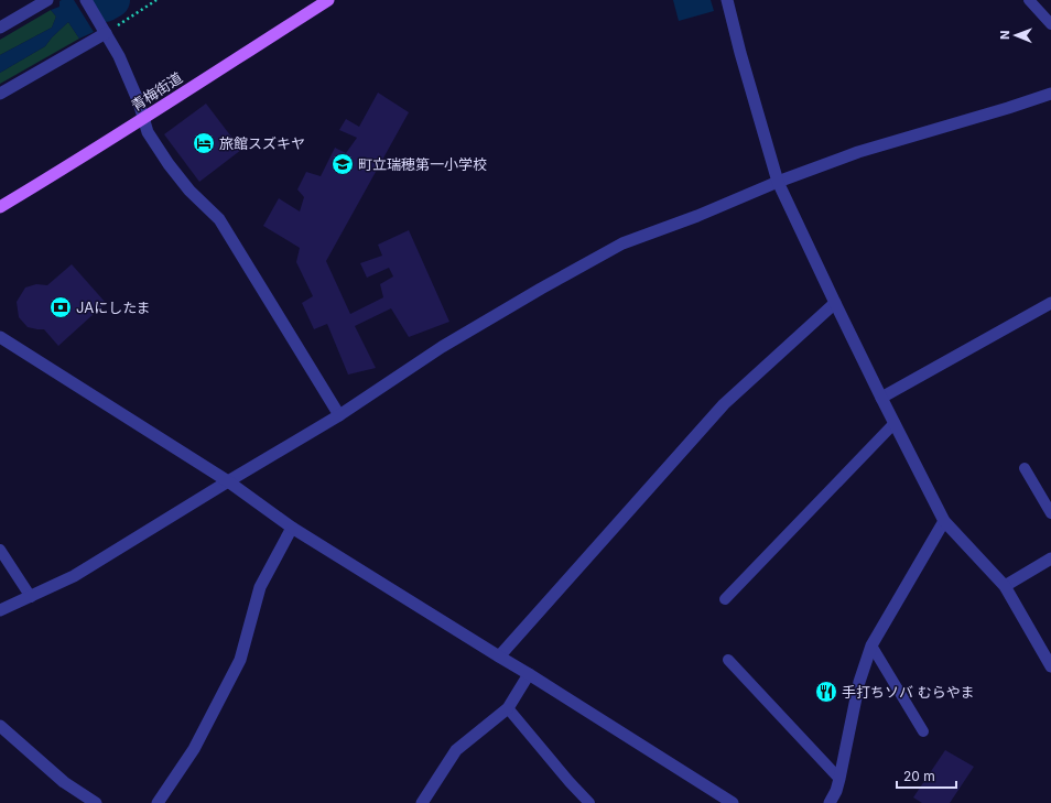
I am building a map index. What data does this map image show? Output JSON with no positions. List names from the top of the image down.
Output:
{
  "streets": {
    "main road": ["青梅街道"]
  },
  "places": {
    "hotel": ["旅館スズキヤ"],
    "school or university": ["町立瑞穂第一小学校"],
    "bank": ["JAにしたま"],
    "restaurant": ["手打ちソバ むらやま"]
  },
  "scale_bar": "20 m",
  "north": "left"
}
